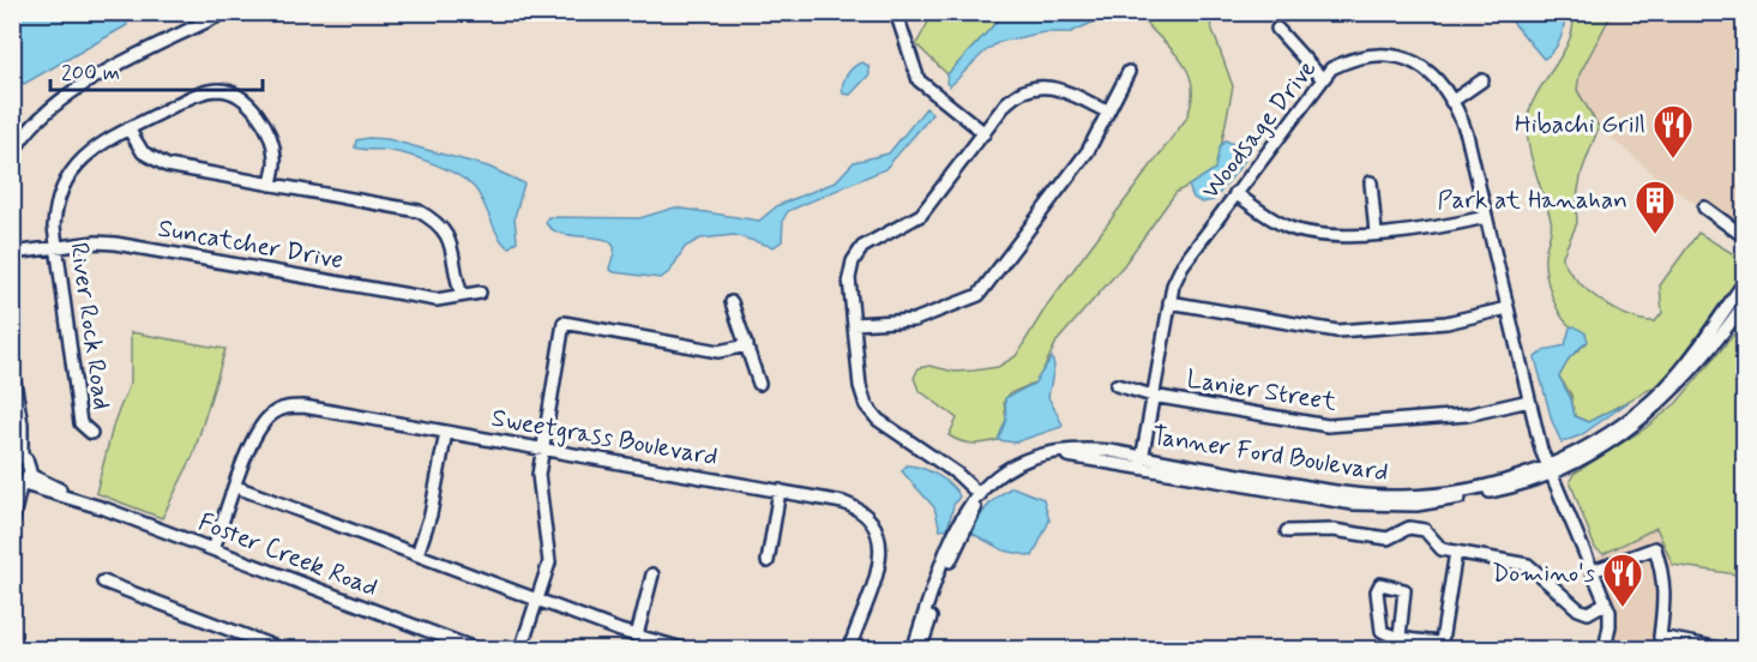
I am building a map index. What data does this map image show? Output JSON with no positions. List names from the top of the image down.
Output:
{
  "streets": {
    "street": [
      "Woodsage Drive",
      "Suncatcher Drive",
      "River Rock Road",
      "Lanier Street",
      "Sweetgrass Boulevard",
      "Tanner Ford Boulevard",
      "Foster Creek Road"
    ]
  },
  "crossings": [
    ["Woodsage Drive", "Lanier Street"],
    ["Woodsage Drive", "Tanner Ford Boulevard"],
    ["Suncatcher Drive", "River Rock Road"],
    ["Sweetgrass Boulevard", "Foster Creek Road"]
  ],
  "places": {
    "restaurant": ["Hibachi Grill", "Domino's"],
    "building": ["Park at Hanahan"]
  },
  "scale_bar": "200 m"
}
